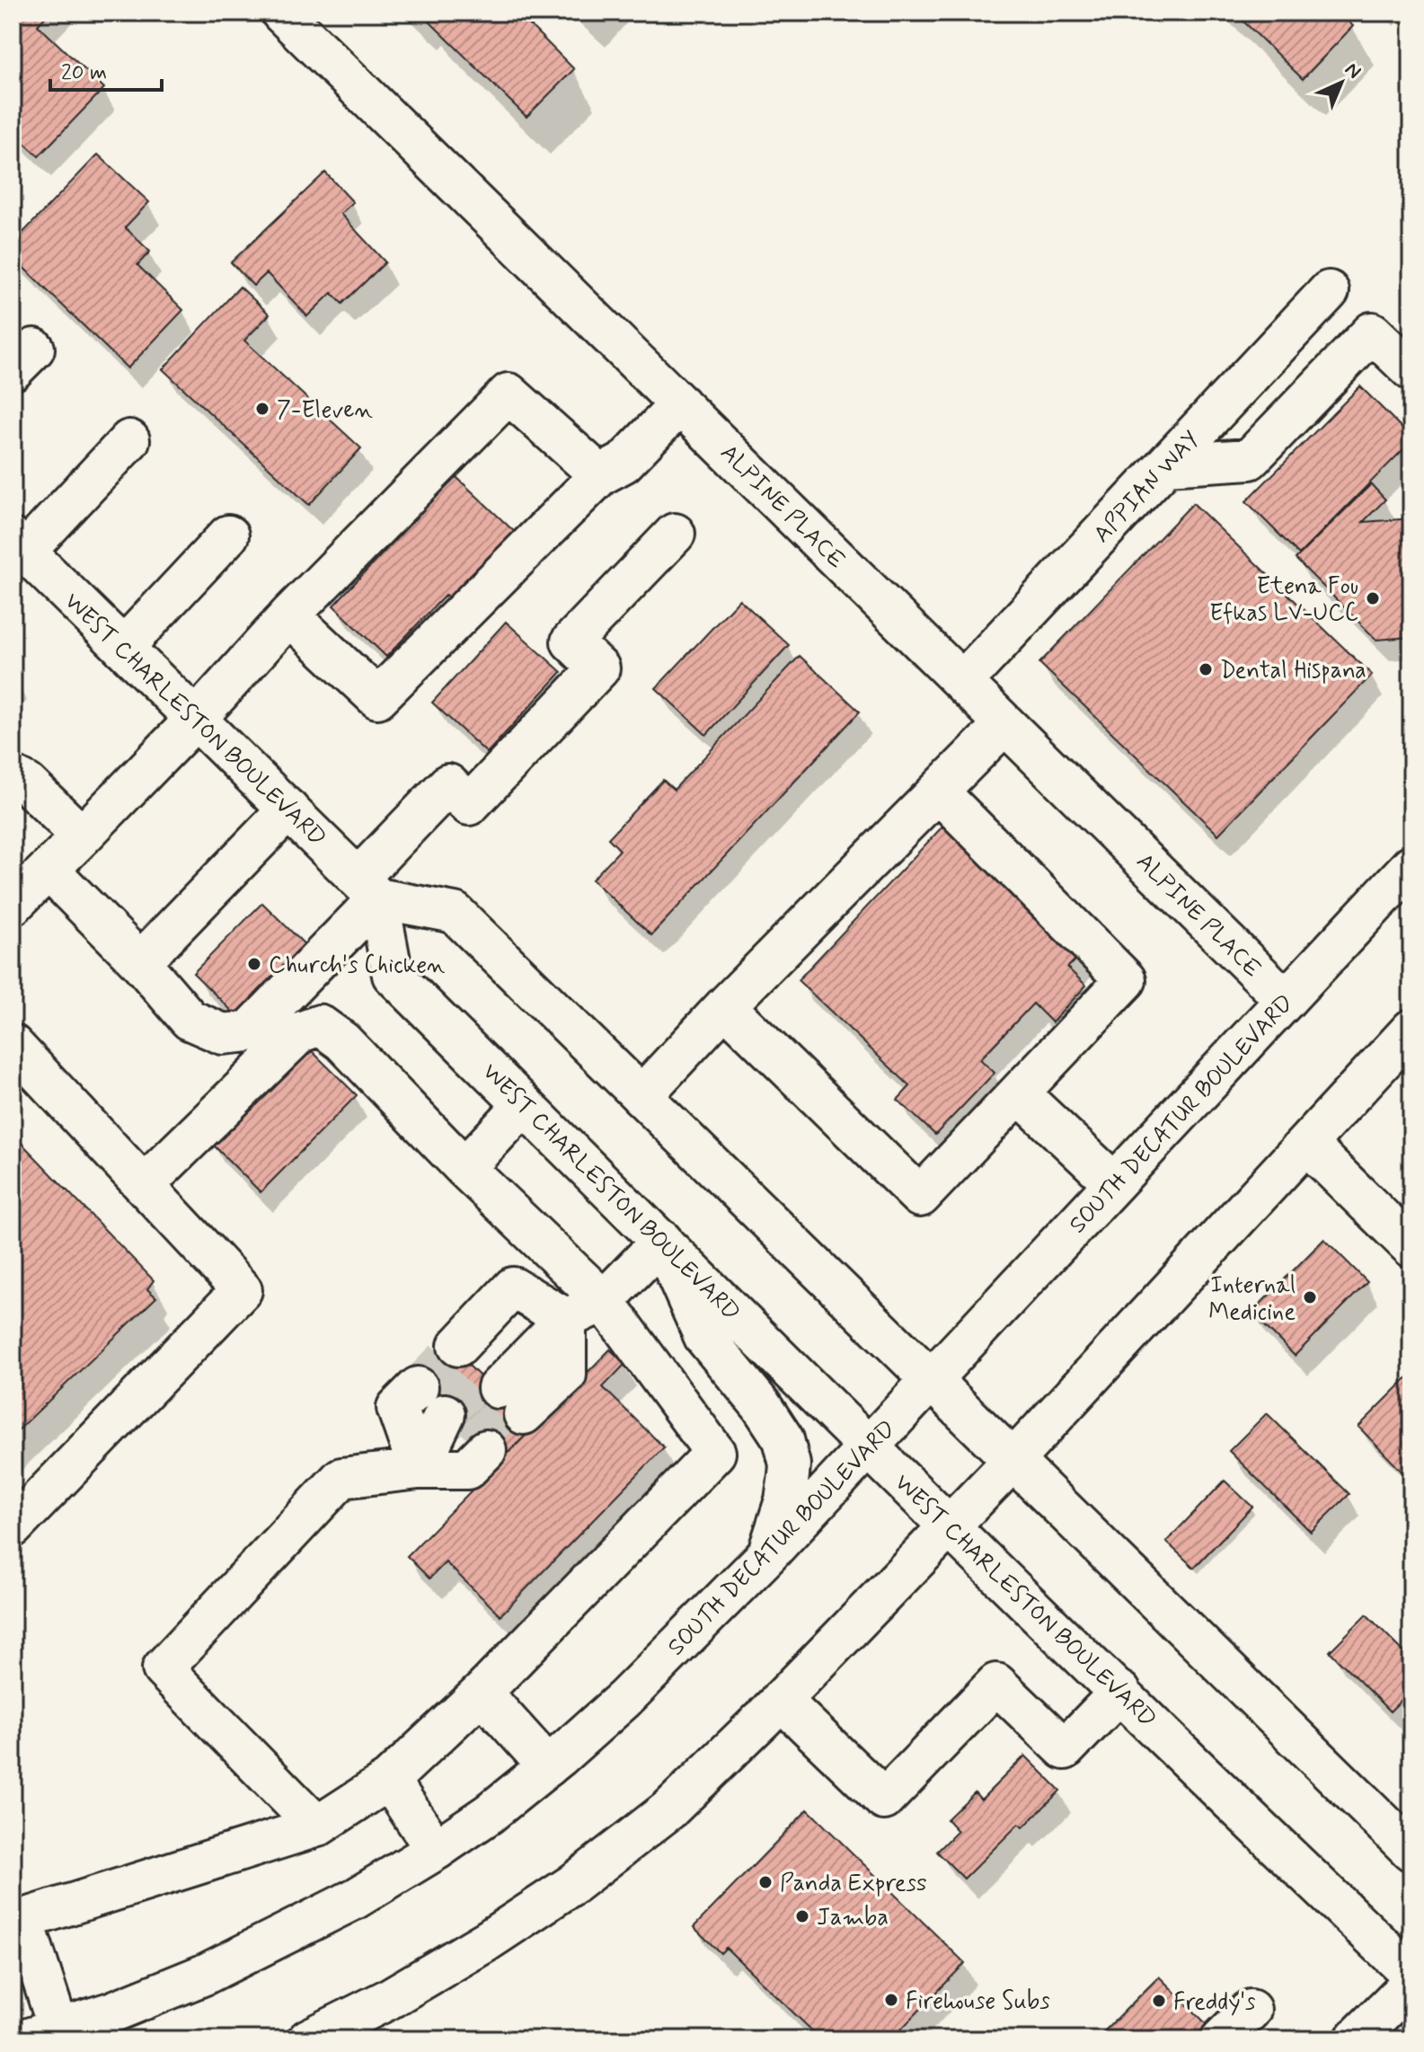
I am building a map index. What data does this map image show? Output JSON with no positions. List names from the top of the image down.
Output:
{
  "streets": {
    "main road": [
      "APPIAN WAY",
      "ALPINE PLACE",
      "WEST CHARLESTON BOULEVARD",
      "SOUTH DECATUR BOULEVARD"
    ]
  },
  "crossings": [
    ["APPIAN WAY", "ALPINE PLACE"],
    ["ALPINE PLACE", "SOUTH DECATUR BOULEVARD"],
    ["WEST CHARLESTON BOULEVARD", "SOUTH DECATUR BOULEVARD"]
  ],
  "places": [
    "7-Eleven",
    "Etena Fou Efkas LV-UCC",
    "Dental Hispana",
    "Church's Chicken",
    "Internal Medicine",
    "Panda Express",
    "Jamba",
    "Firehouse Subs",
    "Freddy's"
  ],
  "scale_bar": "20 m",
  "north": "top right"
}
